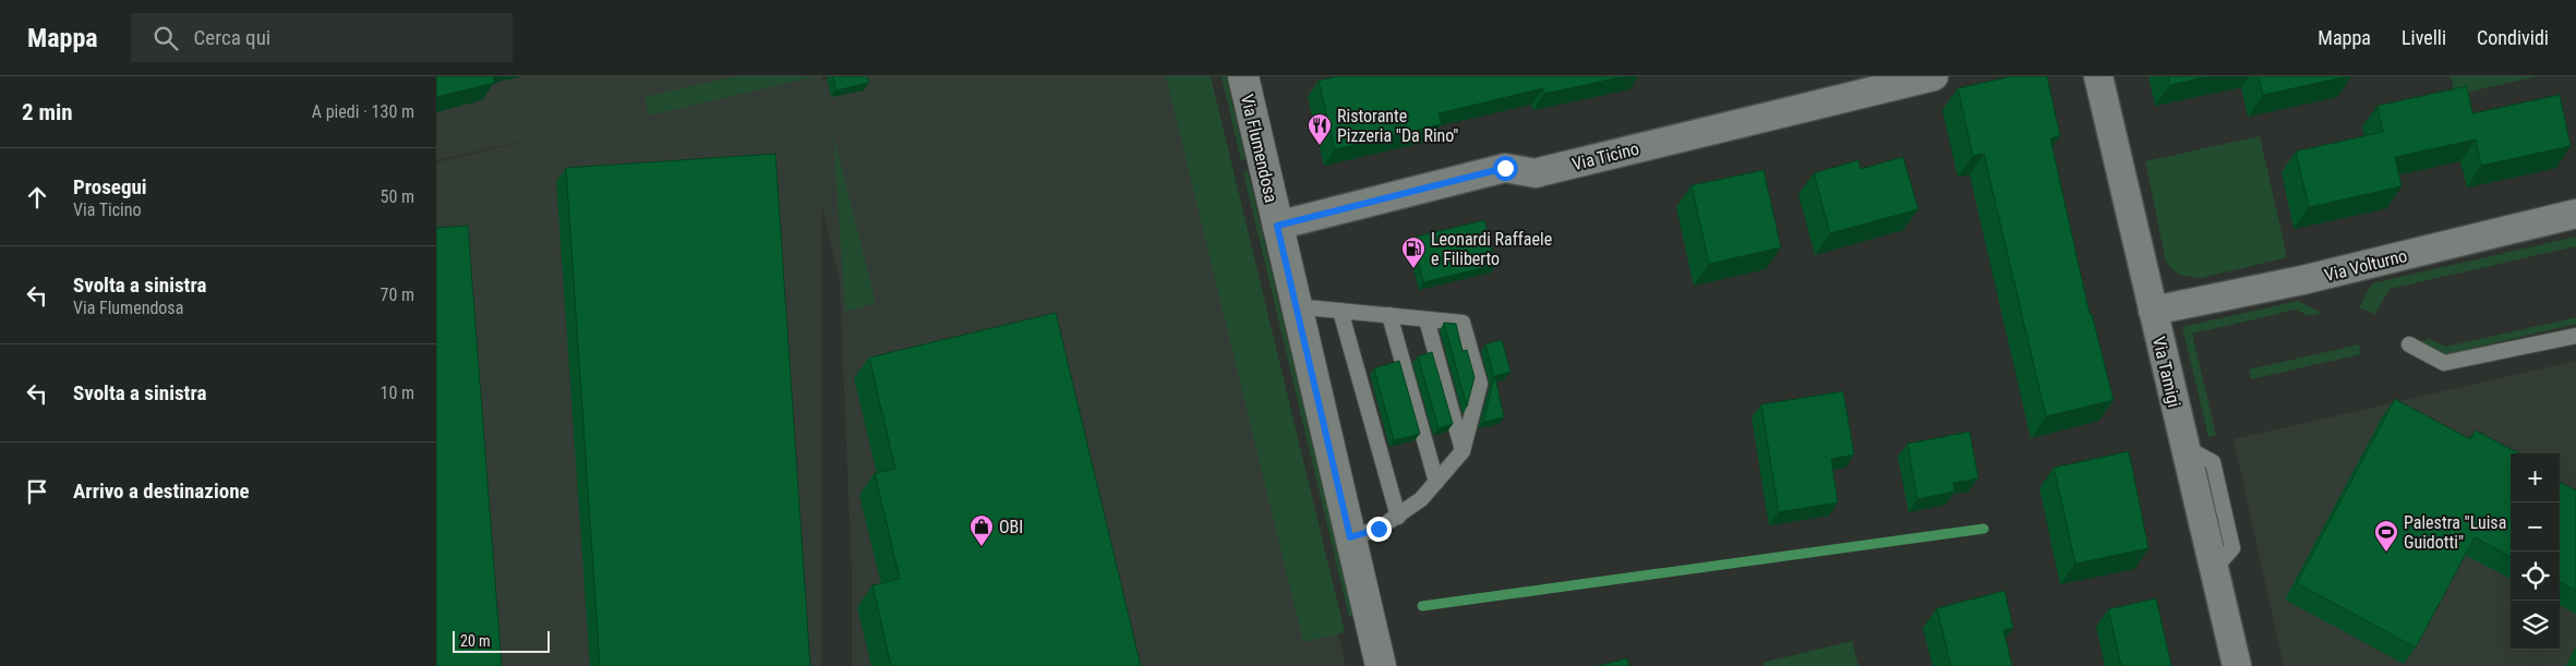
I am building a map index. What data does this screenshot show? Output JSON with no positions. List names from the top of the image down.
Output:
{
  "streets": {
    "street": [
      "Via Flumendosa",
      "Via Ticino",
      "Via Volturno",
      "Via Tamigi"
    ]
  },
  "crossings": [
    ["Via Flumendosa", "Via Ticino"],
    ["Via Volturno", "Via Tamigi"]
  ],
  "places": {
    "restaurant": ["Ristorante Pizzeria \"Da Rino\""],
    "fuel station": ["Leonardi Raffaele e Filiberto"],
    "shop": ["OBI"],
    "sports": ["Palestra \"Luisa Guidotti\""]
  },
  "scale_bar": "20 m",
  "page": {
    "header": "Mappa",
    "search": "Cerca qui",
    "nav": ["Mappa", "Livelli", "Condividi"],
    "heading": ["2 min", "A piedi · 130 m"],
    "list": [
      ["Prosegui", "Via Ticino", "50 m"],
      ["Svolta a sinistra", "Via Flumendosa", "70 m"],
      ["Svolta a sinistra", "10 m"],
      "Arrivo a destinazione"
    ],
    "map_buttons": ["+", "−"],
    "scale": "20 m"
  }
}
